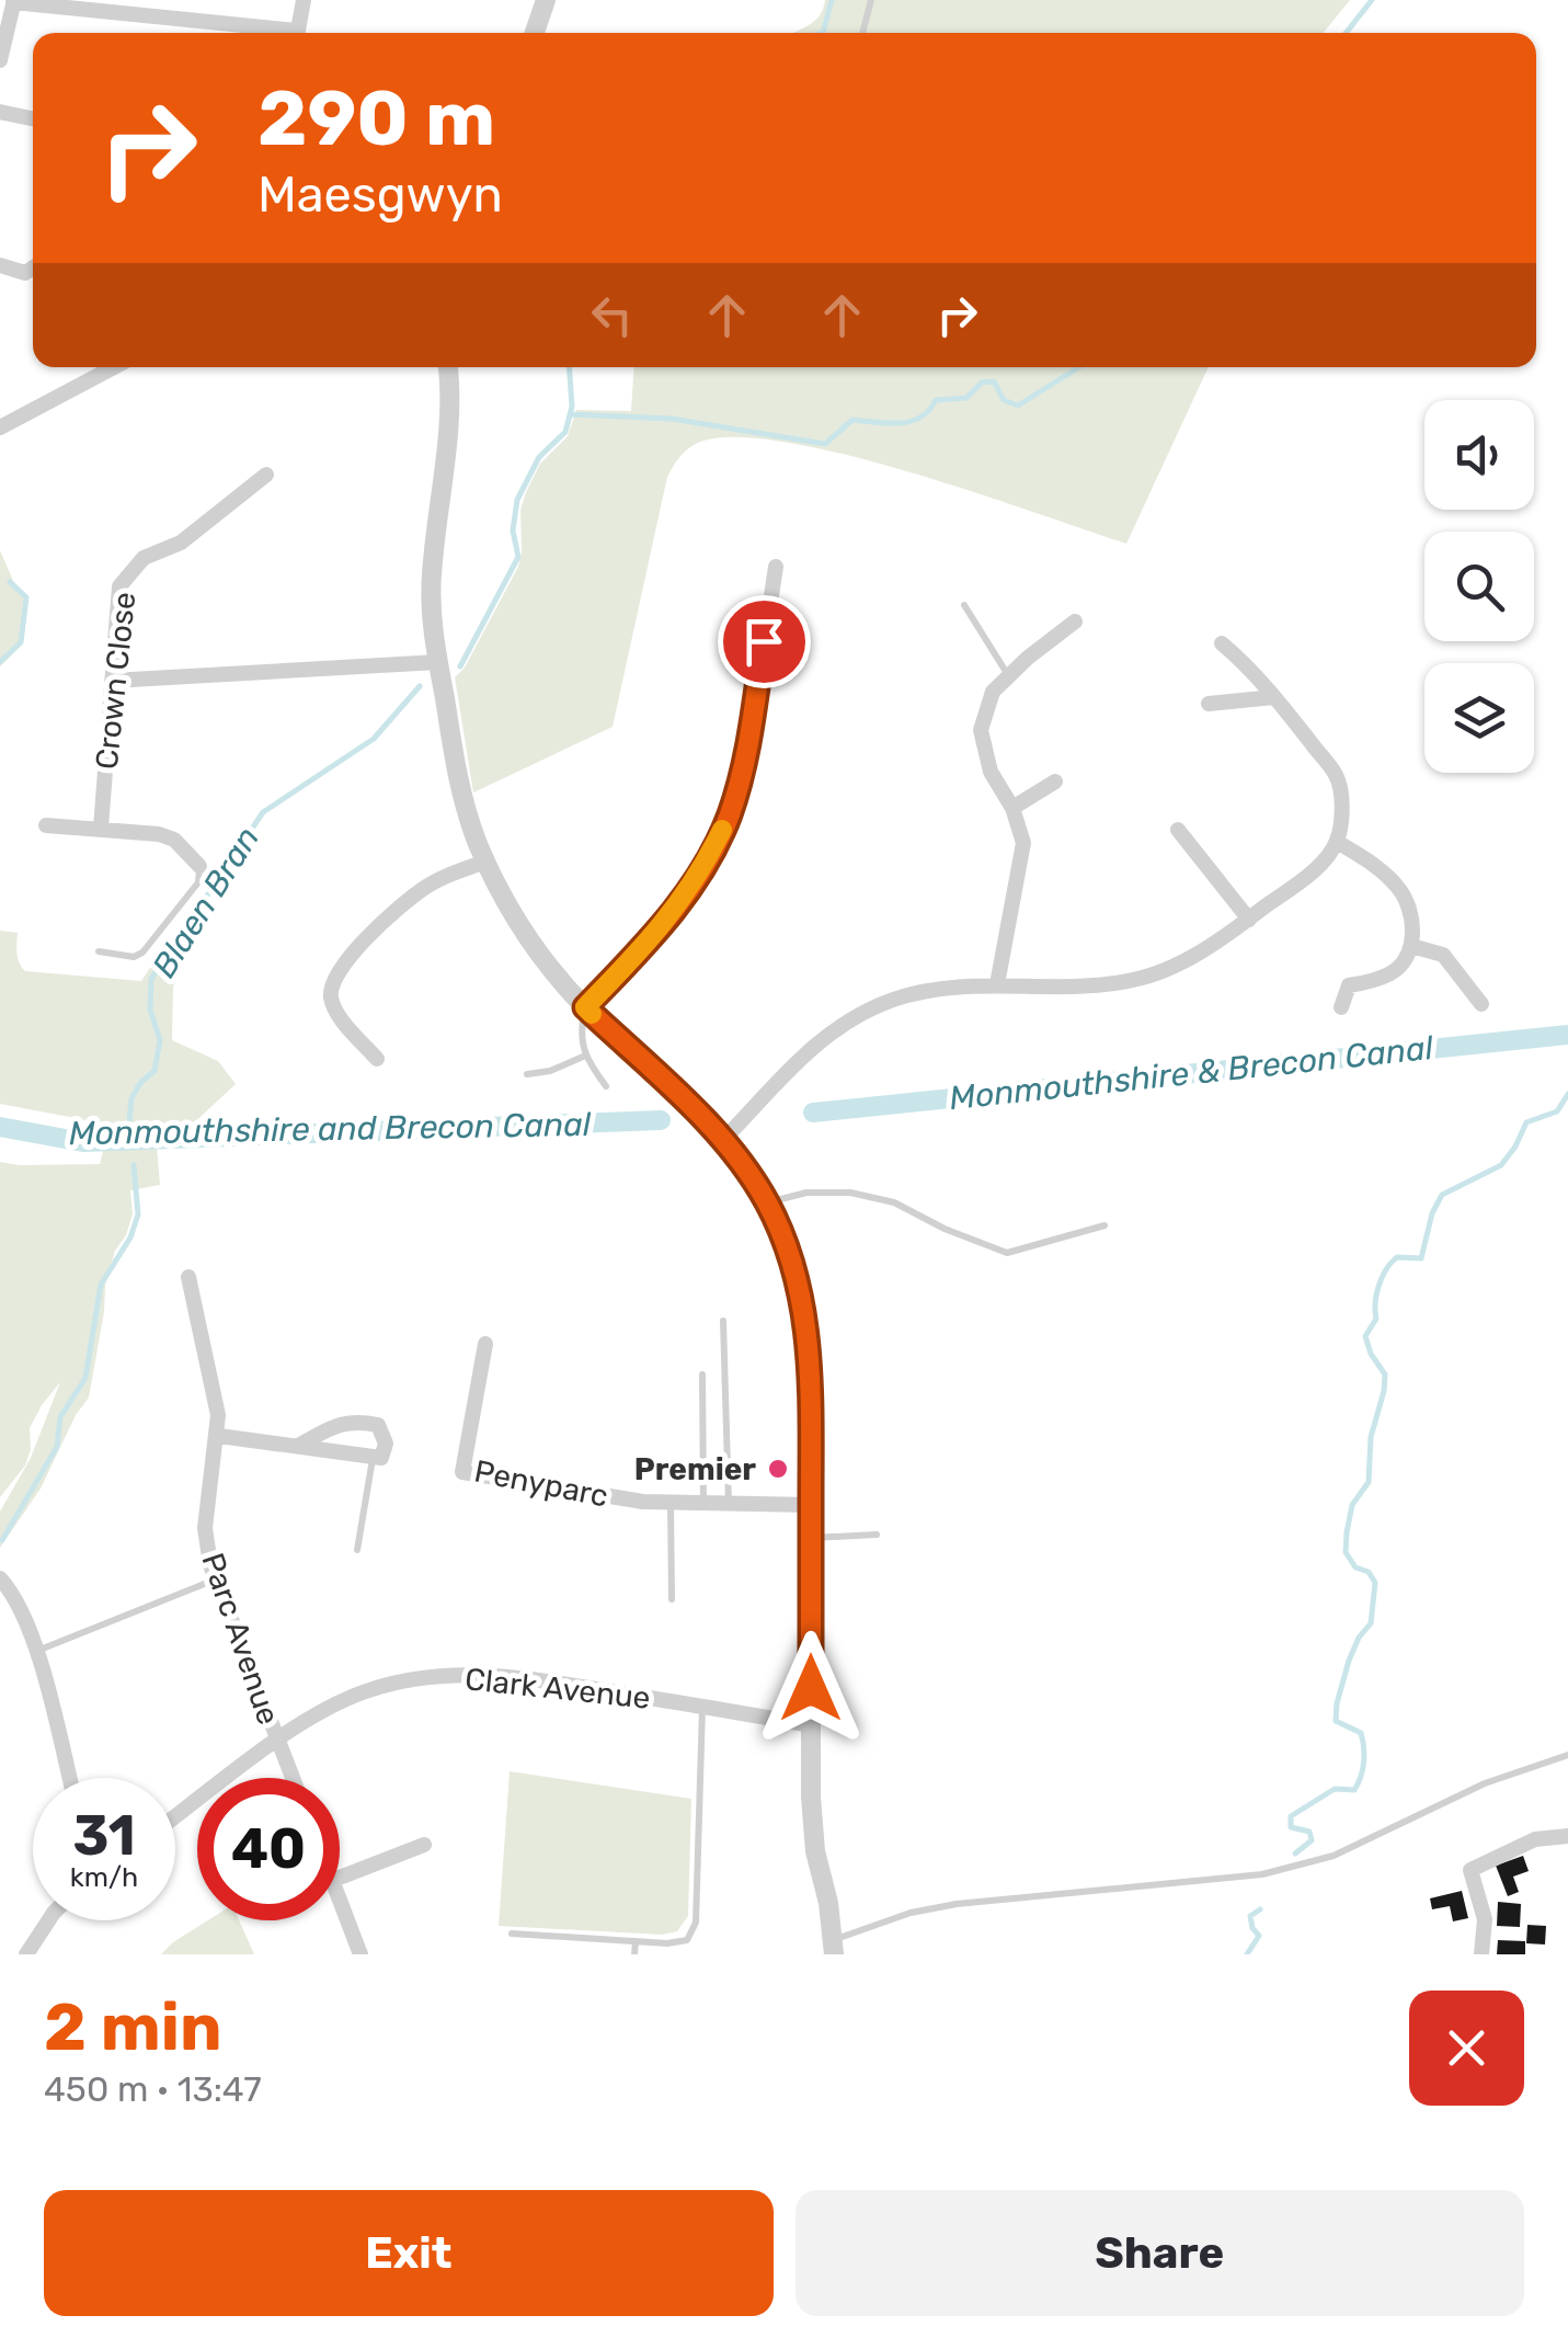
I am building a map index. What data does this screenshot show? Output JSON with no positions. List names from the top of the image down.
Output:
{
  "streets": {
    "street": [
      "Crown Close",
      "Penyparc",
      "Parc Avenue",
      "Clark Avenue"
    ]
  },
  "crossings": [
    ["Parc Avenue", "Clark Avenue"]
  ],
  "water": ["Blaen Bran", "Monmouthshire & Brecon Canal", "Monmouthshire and Brecon Canal"],
  "places": ["Premier"],
  "page": {
    "turn": ["290 m", "Maesgwyn"],
    "speed": "31 km/h",
    "limit": "40",
    "heading": ["2 min", "450 m · 13:47"],
    "buttons": ["Exit", "Share"]
  }
}
